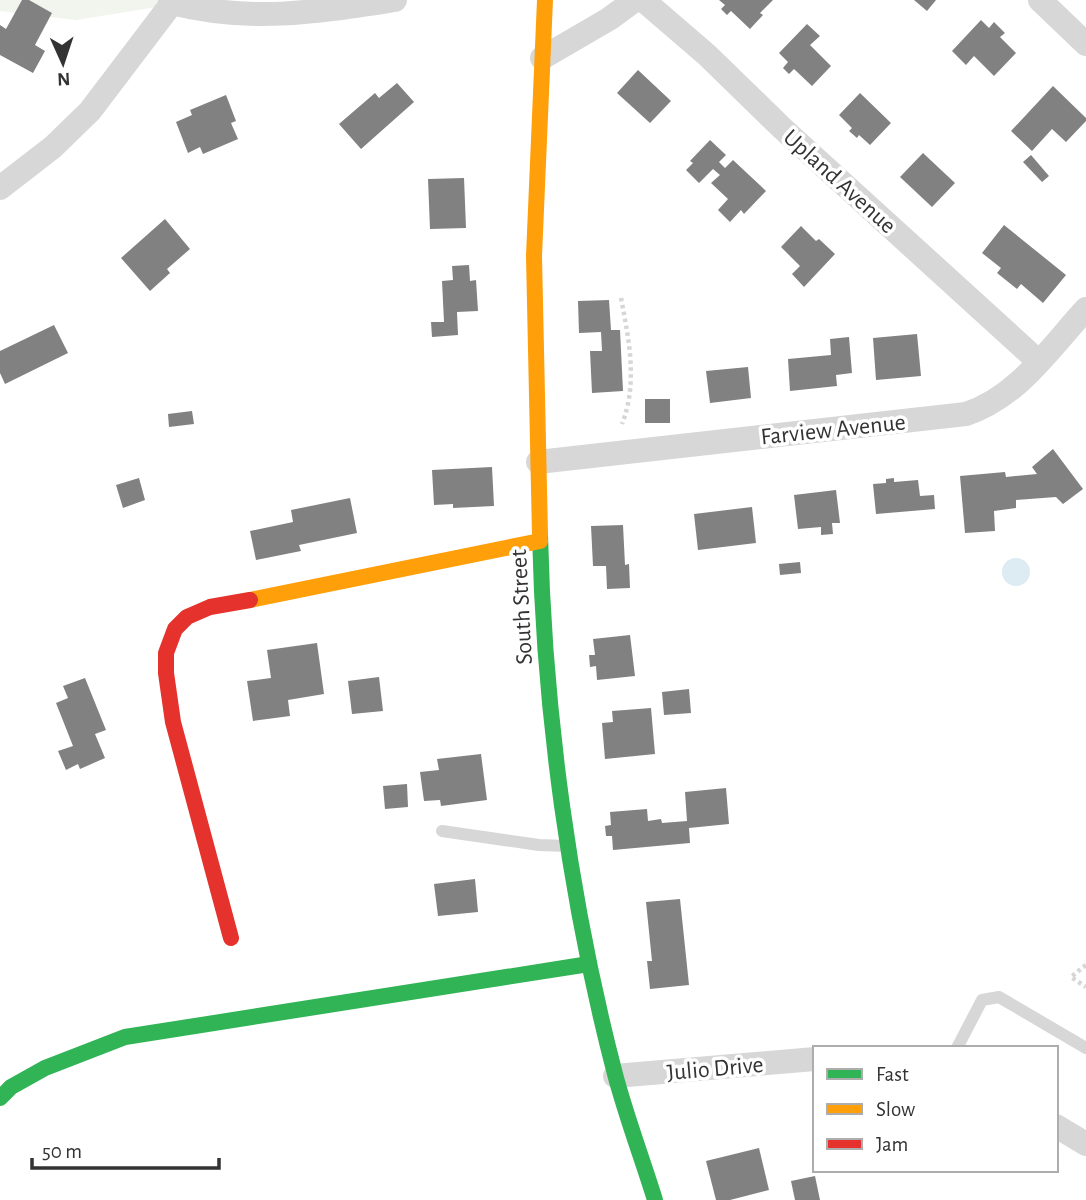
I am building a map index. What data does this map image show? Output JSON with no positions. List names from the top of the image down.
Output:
{
  "streets": {
    "street": [
      "Upland Avenue",
      "Farview Avenue",
      "South Street",
      "Julio Drive"
    ]
  },
  "crossings": [
    ["Upland Avenue", "Farview Avenue"],
    ["Farview Avenue", "South Street"],
    ["South Street", "Julio Drive"]
  ],
  "legend": ["Fast", "Slow", "Jam"],
  "scale_bar": "50 m",
  "north": "bottom"
}
